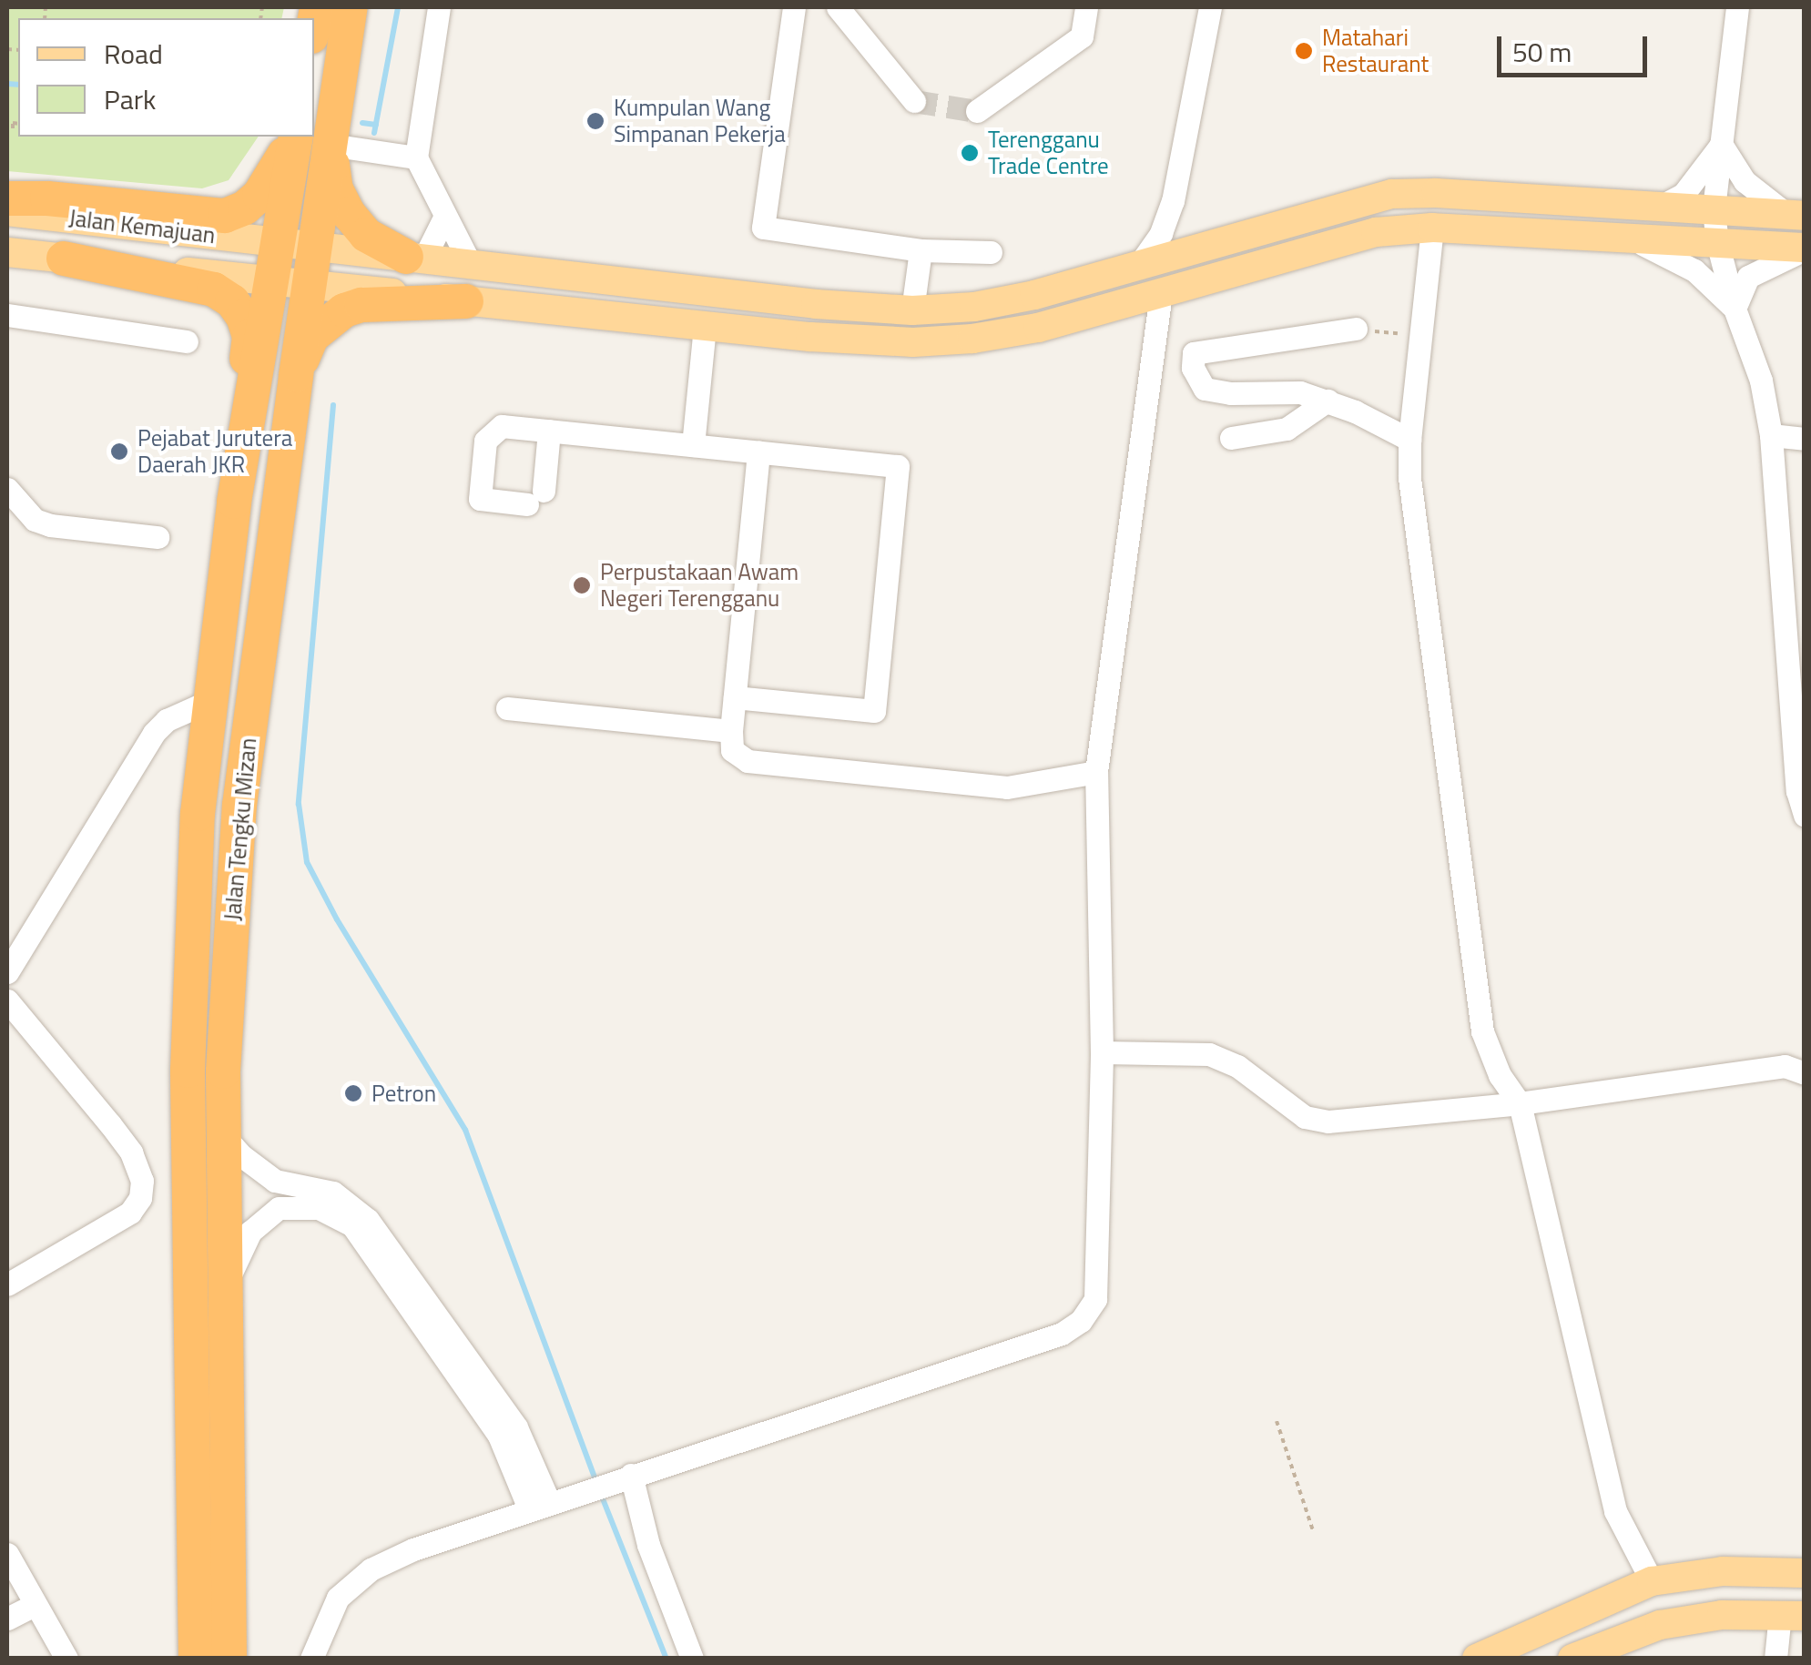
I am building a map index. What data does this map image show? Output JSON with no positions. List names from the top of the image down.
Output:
{
  "streets": {
    "highway": ["Jalan Tengku Mizan"],
    "main road": ["Jalan Kemajuan"]
  },
  "crossings": [
    ["Jalan Kemajuan", "Jalan Tengku Mizan"]
  ],
  "places": [
    "Matahari Restaurant",
    "Kumpulan Wang Simpanan Pekerja",
    "Terengganu Trade Centre",
    "Pejabat Jurutera Daerah JKR",
    "Perpustakaan Awam Negeri Terengganu",
    "Petron"
  ],
  "legend": ["Road", "Park"],
  "scale_bar": "50 m"
}
